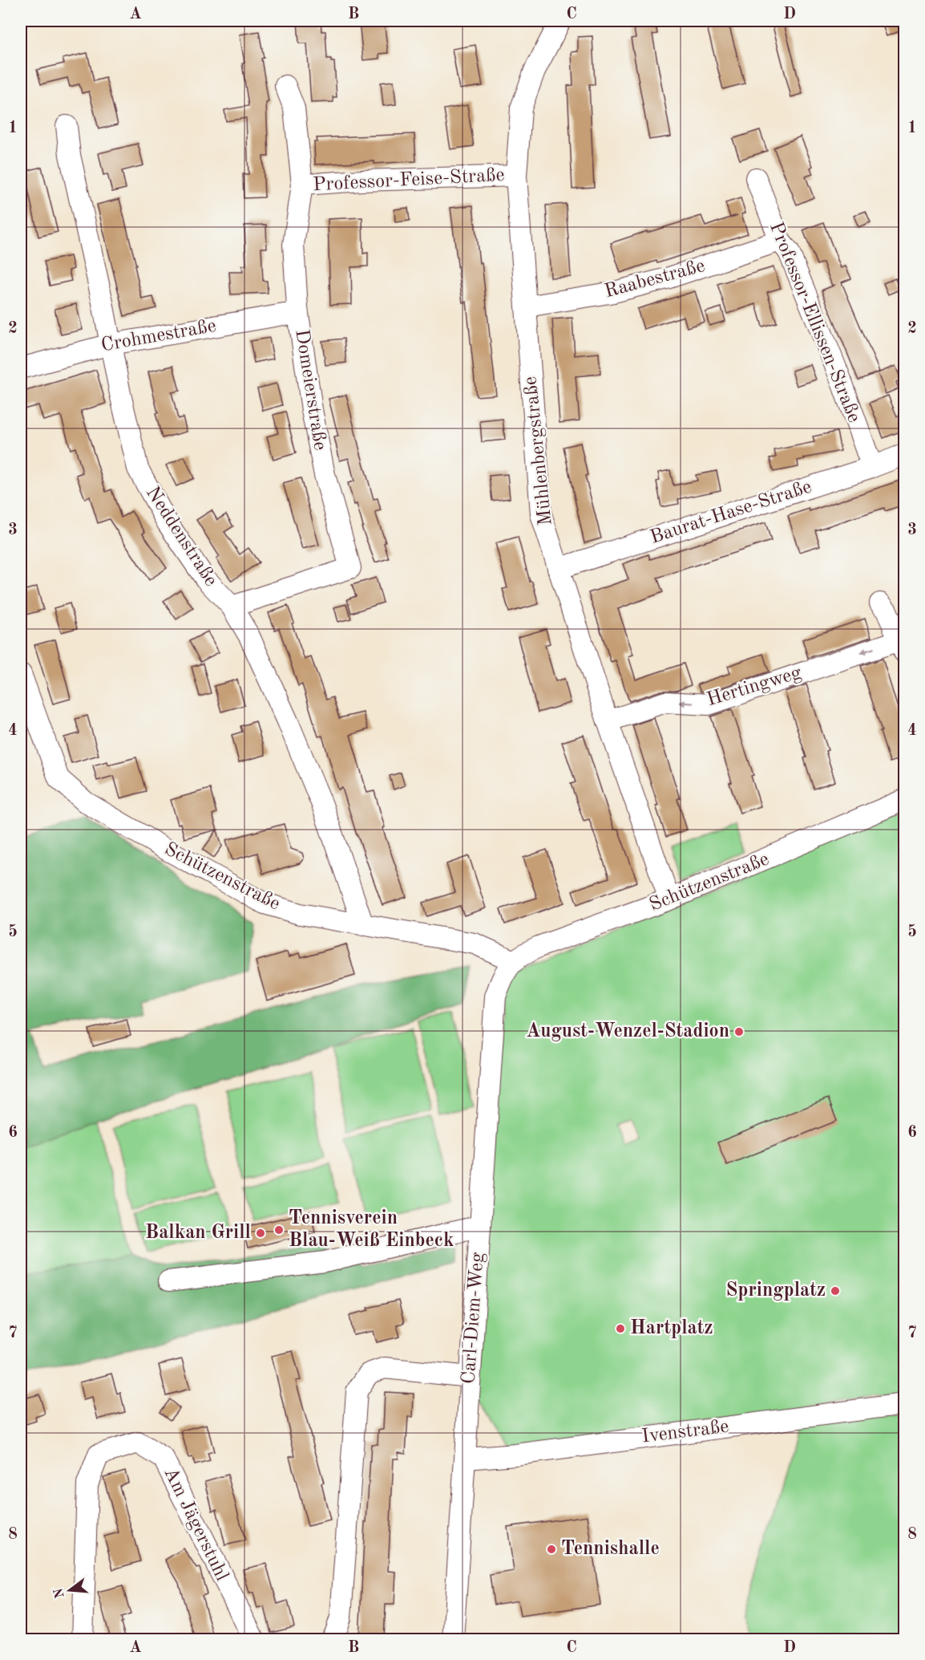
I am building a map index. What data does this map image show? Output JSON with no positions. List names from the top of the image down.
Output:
{
  "streets": {
    "street": [
      "Professor-Feise-Straße",
      "Raabestraße",
      "Professor-Ellissen-Straße",
      "Crohmestraße",
      "Domeierstraße",
      "Mühlenbergstraße",
      "Baurat-Hase-Straße",
      "Neddenstraße",
      "Hertingweg",
      "Schützenstraße",
      "Carl-Diem-Weg",
      "Ivenstraße",
      "Am Jägerstuhl"
    ]
  },
  "crossings": [
    ["Professor-Feise-Straße", "Domeierstraße"],
    ["Professor-Feise-Straße", "Mühlenbergstraße"],
    ["Raabestraße", "Professor-Ellissen-Straße"],
    ["Raabestraße", "Mühlenbergstraße"],
    ["Professor-Ellissen-Straße", "Baurat-Hase-Straße"],
    ["Crohmestraße", "Domeierstraße"],
    ["Crohmestraße", "Neddenstraße"],
    ["Domeierstraße", "Neddenstraße"],
    ["Mühlenbergstraße", "Baurat-Hase-Straße"],
    ["Mühlenbergstraße", "Hertingweg"],
    ["Mühlenbergstraße", "Schützenstraße"],
    ["Neddenstraße", "Schützenstraße"],
    ["Schützenstraße", "Carl-Diem-Weg"],
    ["Carl-Diem-Weg", "Ivenstraße"]
  ],
  "one_way": ["Hertingweg"],
  "places": [
    "August-Wenzel-Stadion",
    "Tennisverein Blau-Weiß Einbeck",
    "Balkan Grill",
    "Springplatz",
    "Hartplatz",
    "Tennishalle"
  ],
  "north": "left",
  "grid": {
    "columns": [
      "A",
      "B",
      "C",
      "D"
    ],
    "rows": [
      "1",
      "2",
      "3",
      "4",
      "5",
      "6",
      "7",
      "8"
    ]
  }
}
